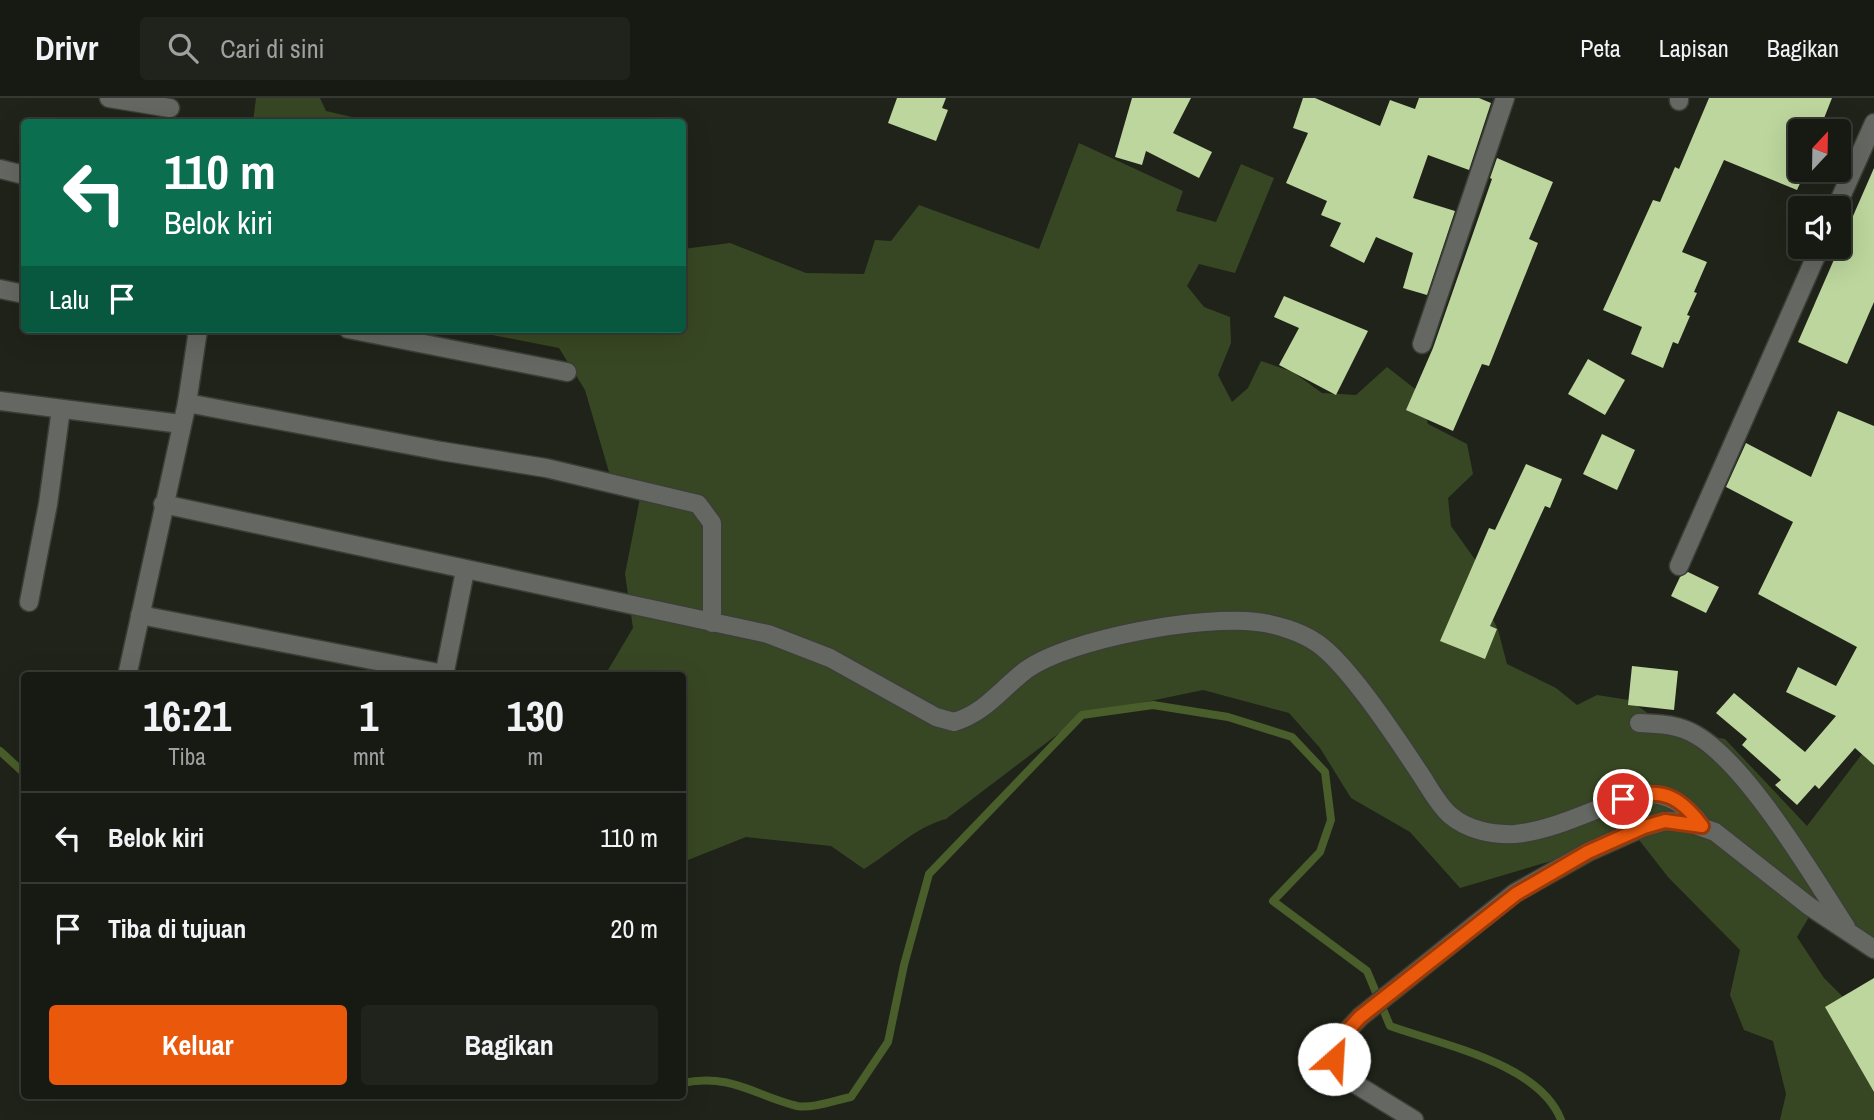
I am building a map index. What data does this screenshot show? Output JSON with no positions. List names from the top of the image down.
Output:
{
  "north": "top",
  "page": {
    "header": "Drivr",
    "search": "Cari di sini",
    "nav": ["Peta", "Lapisan", "Bagikan"],
    "turn": ["110 m", "Belok kiri"],
    "then": "Lalu",
    "eta": [
      "16:21",
      "Tiba",
      "1",
      "mnt",
      "130",
      "m"
    ],
    "list": [
      {
        "name": "Belok kiri",
        "value": "110 m"
      },
      {
        "name": "Tiba di tujuan",
        "value": "20 m"
      }
    ],
    "buttons": ["Keluar", "Bagikan"]
  }
}
